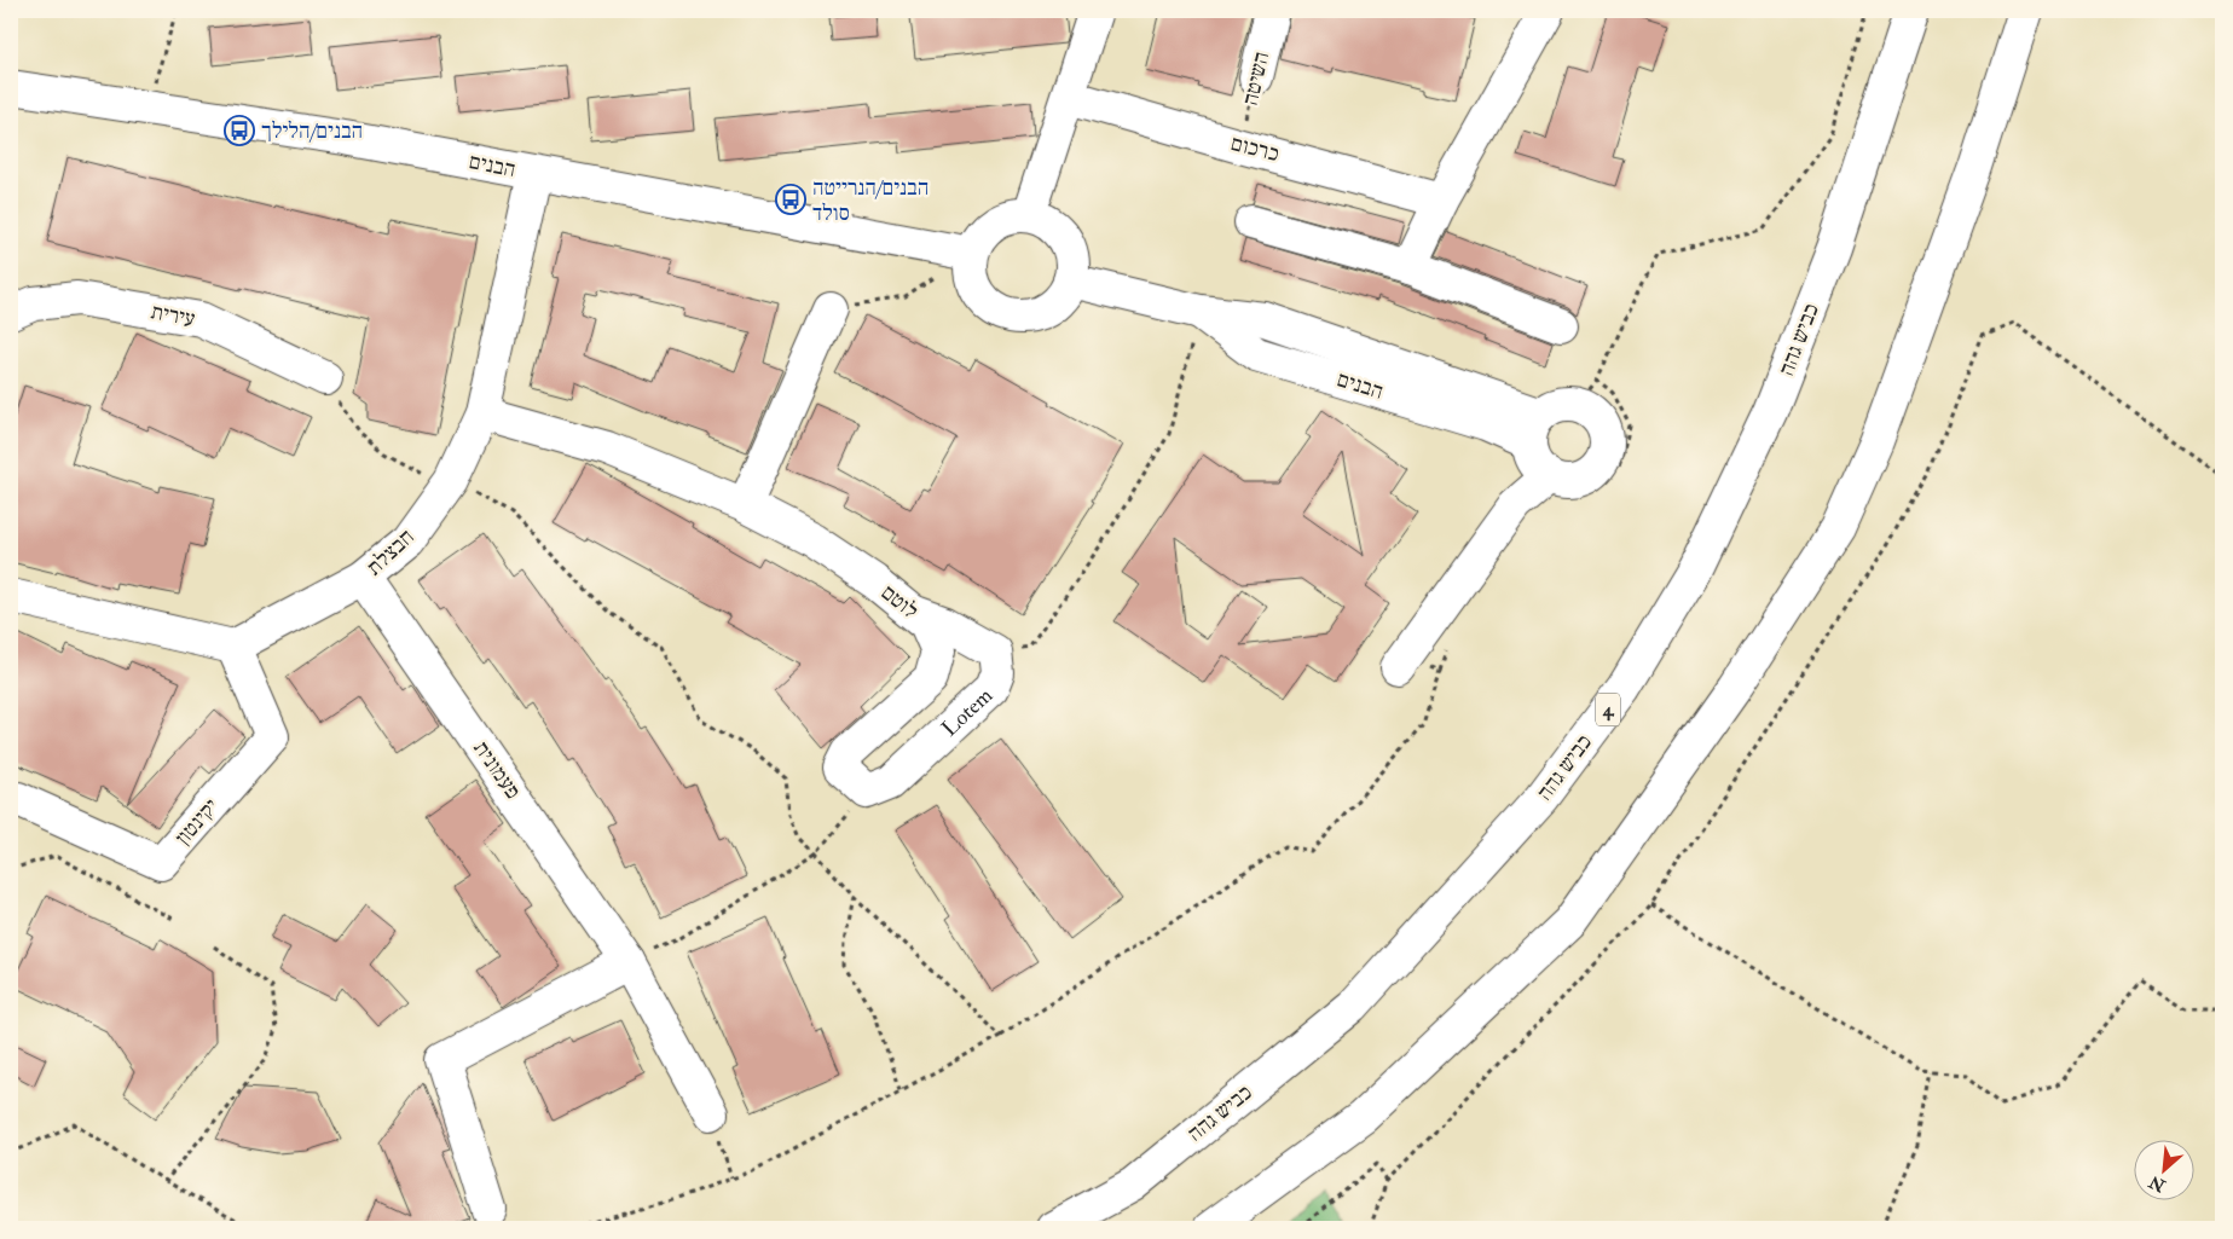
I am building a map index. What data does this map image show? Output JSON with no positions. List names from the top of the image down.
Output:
{
  "streets": {
    "main road": [
      "השיטה",
      "כרכום",
      "הבנים",
      "עירית",
      "כביש גהה",
      "חבצלת",
      "לוטם",
      "4",
      "Lotem",
      "פעמונית",
      "יקינטון"
    ]
  },
  "crossings": [
    ["השיטה", "כרכום"],
    ["הבנים", "חבצלת"],
    ["חבצלת", "לוטם"],
    ["חבצלת", "פעמונית"],
    ["חבצלת", "יקינטון"],
    ["לוטם", "Lotem"]
  ],
  "places": {
    "bus stop": ["הבנים/הלילך", "הבנים/הנרייטה סולד"]
  },
  "north": "bottom left"
}
